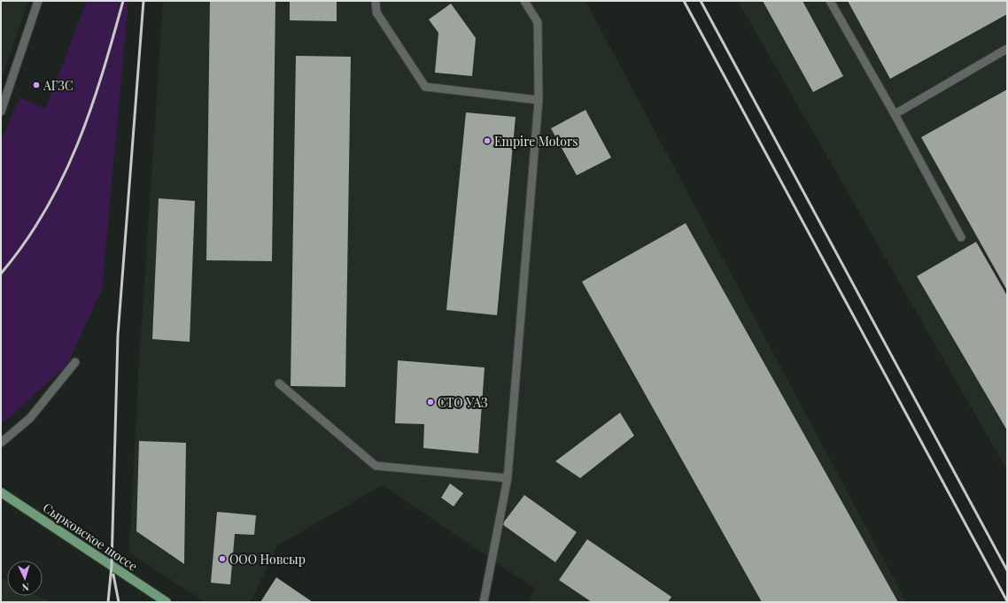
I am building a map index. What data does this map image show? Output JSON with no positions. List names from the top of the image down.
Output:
{
  "streets": {
    "main road": ["Сырковское шоссе"]
  },
  "places": [
    "АГЗС",
    "Empire Motors",
    "СТО УАЗ",
    "ООО Новсыр"
  ],
  "north": "bottom"
}
